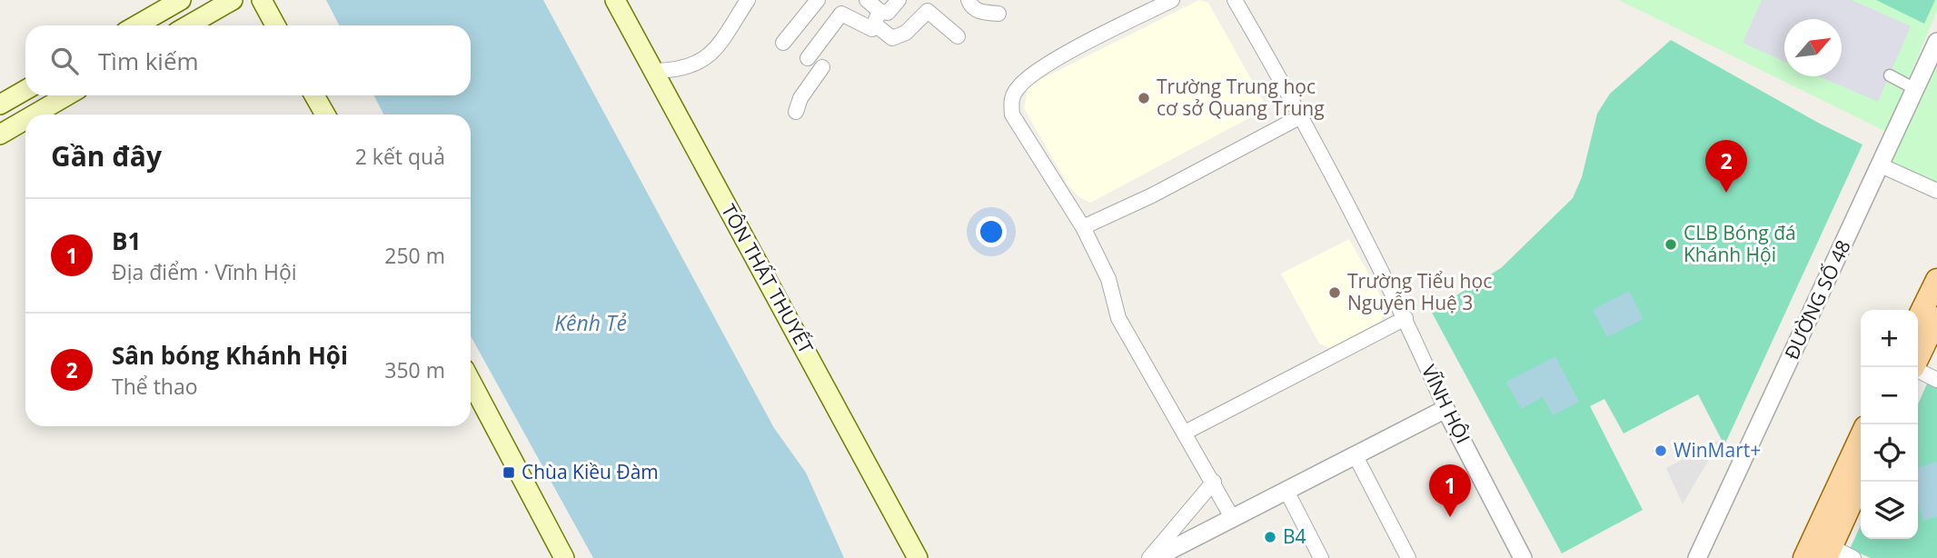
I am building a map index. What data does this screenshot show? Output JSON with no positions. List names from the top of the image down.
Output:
{
  "streets": {
    "main road": ["TÔN THẤT THUYẾT"],
    "street": ["ĐƯỜNG SỐ 48", "VĨNH HỘI"]
  },
  "water": ["Kênh Tẻ"],
  "places": {
    "other": [
      "Trường Trung học cơ sở Quang Trung",
      "CLB Bóng đá Khánh Hội",
      "Trường Tiểu học Nguyễn Huệ 3",
      "WinMart+",
      "B4"
    ],
    "transit": ["Chùa Kiều Đàm"]
  },
  "north": "top right",
  "page": {
    "search": "Tìm kiếm",
    "heading": ["Gần đây", "2 kết quả"],
    "pins": ["2", "1"],
    "list": [
      {
        "mark": "1",
        "name": "B1",
        "note": "Địa điểm · Vĩnh Hội",
        "value": "250 m"
      },
      {
        "mark": "2",
        "name": "Sân bóng Khánh Hội",
        "note": "Thể thao",
        "value": "350 m"
      }
    ],
    "map_buttons": ["+", "−"]
  }
}
